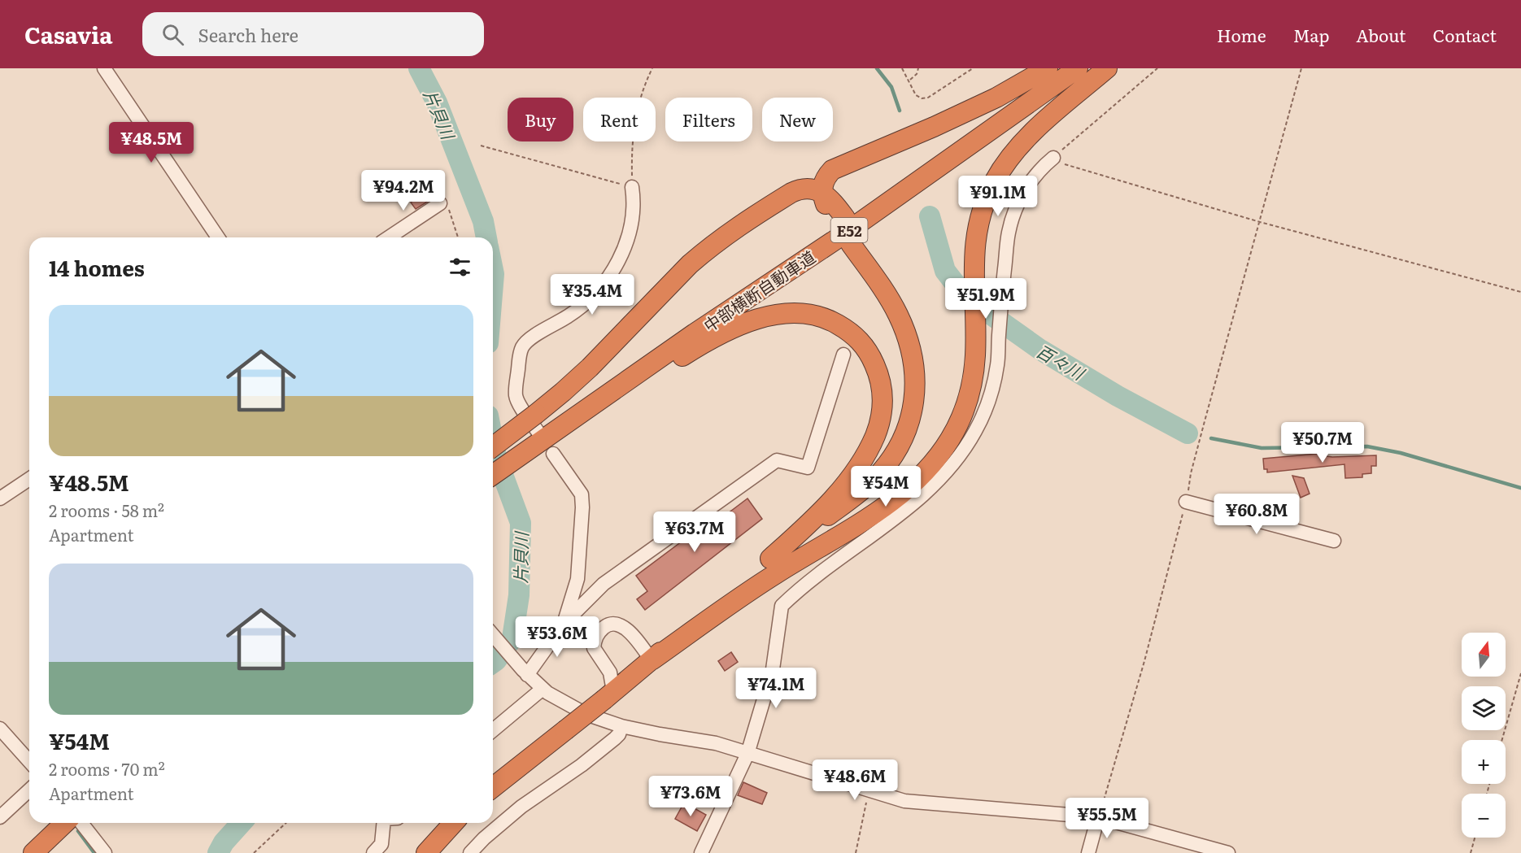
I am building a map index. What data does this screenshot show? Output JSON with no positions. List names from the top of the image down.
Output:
{
  "streets": {
    "highway": ["E52", "中部横断自動車道"]
  },
  "water": ["片貝川", "百々川"],
  "north": "top",
  "page": {
    "header": "Casavia",
    "search": "Search here",
    "nav": [
      "Home",
      "Map",
      "About",
      "Contact"
    ],
    "chip": [
      "Buy",
      "Rent",
      "Filters",
      "New"
    ],
    "price": [
      "¥48.5M",
      "¥94.2M",
      "¥91.1M",
      "¥35.4M",
      "¥51.9M",
      "¥50.7M",
      "¥54M",
      "¥60.8M",
      "¥63.7M",
      "¥53.6M",
      "¥74.1M",
      "¥48.6M",
      "¥73.6M",
      "¥55.5M"
    ],
    "heading": "14 homes",
    "list": [
      {
        "name": "¥48.5M",
        "note": "2 rooms · 58 m² · Apartment"
      },
      {
        "name": "¥54M",
        "note": "2 rooms · 70 m² · Apartment"
      }
    ],
    "map_buttons": ["+", "−"]
  }
}
